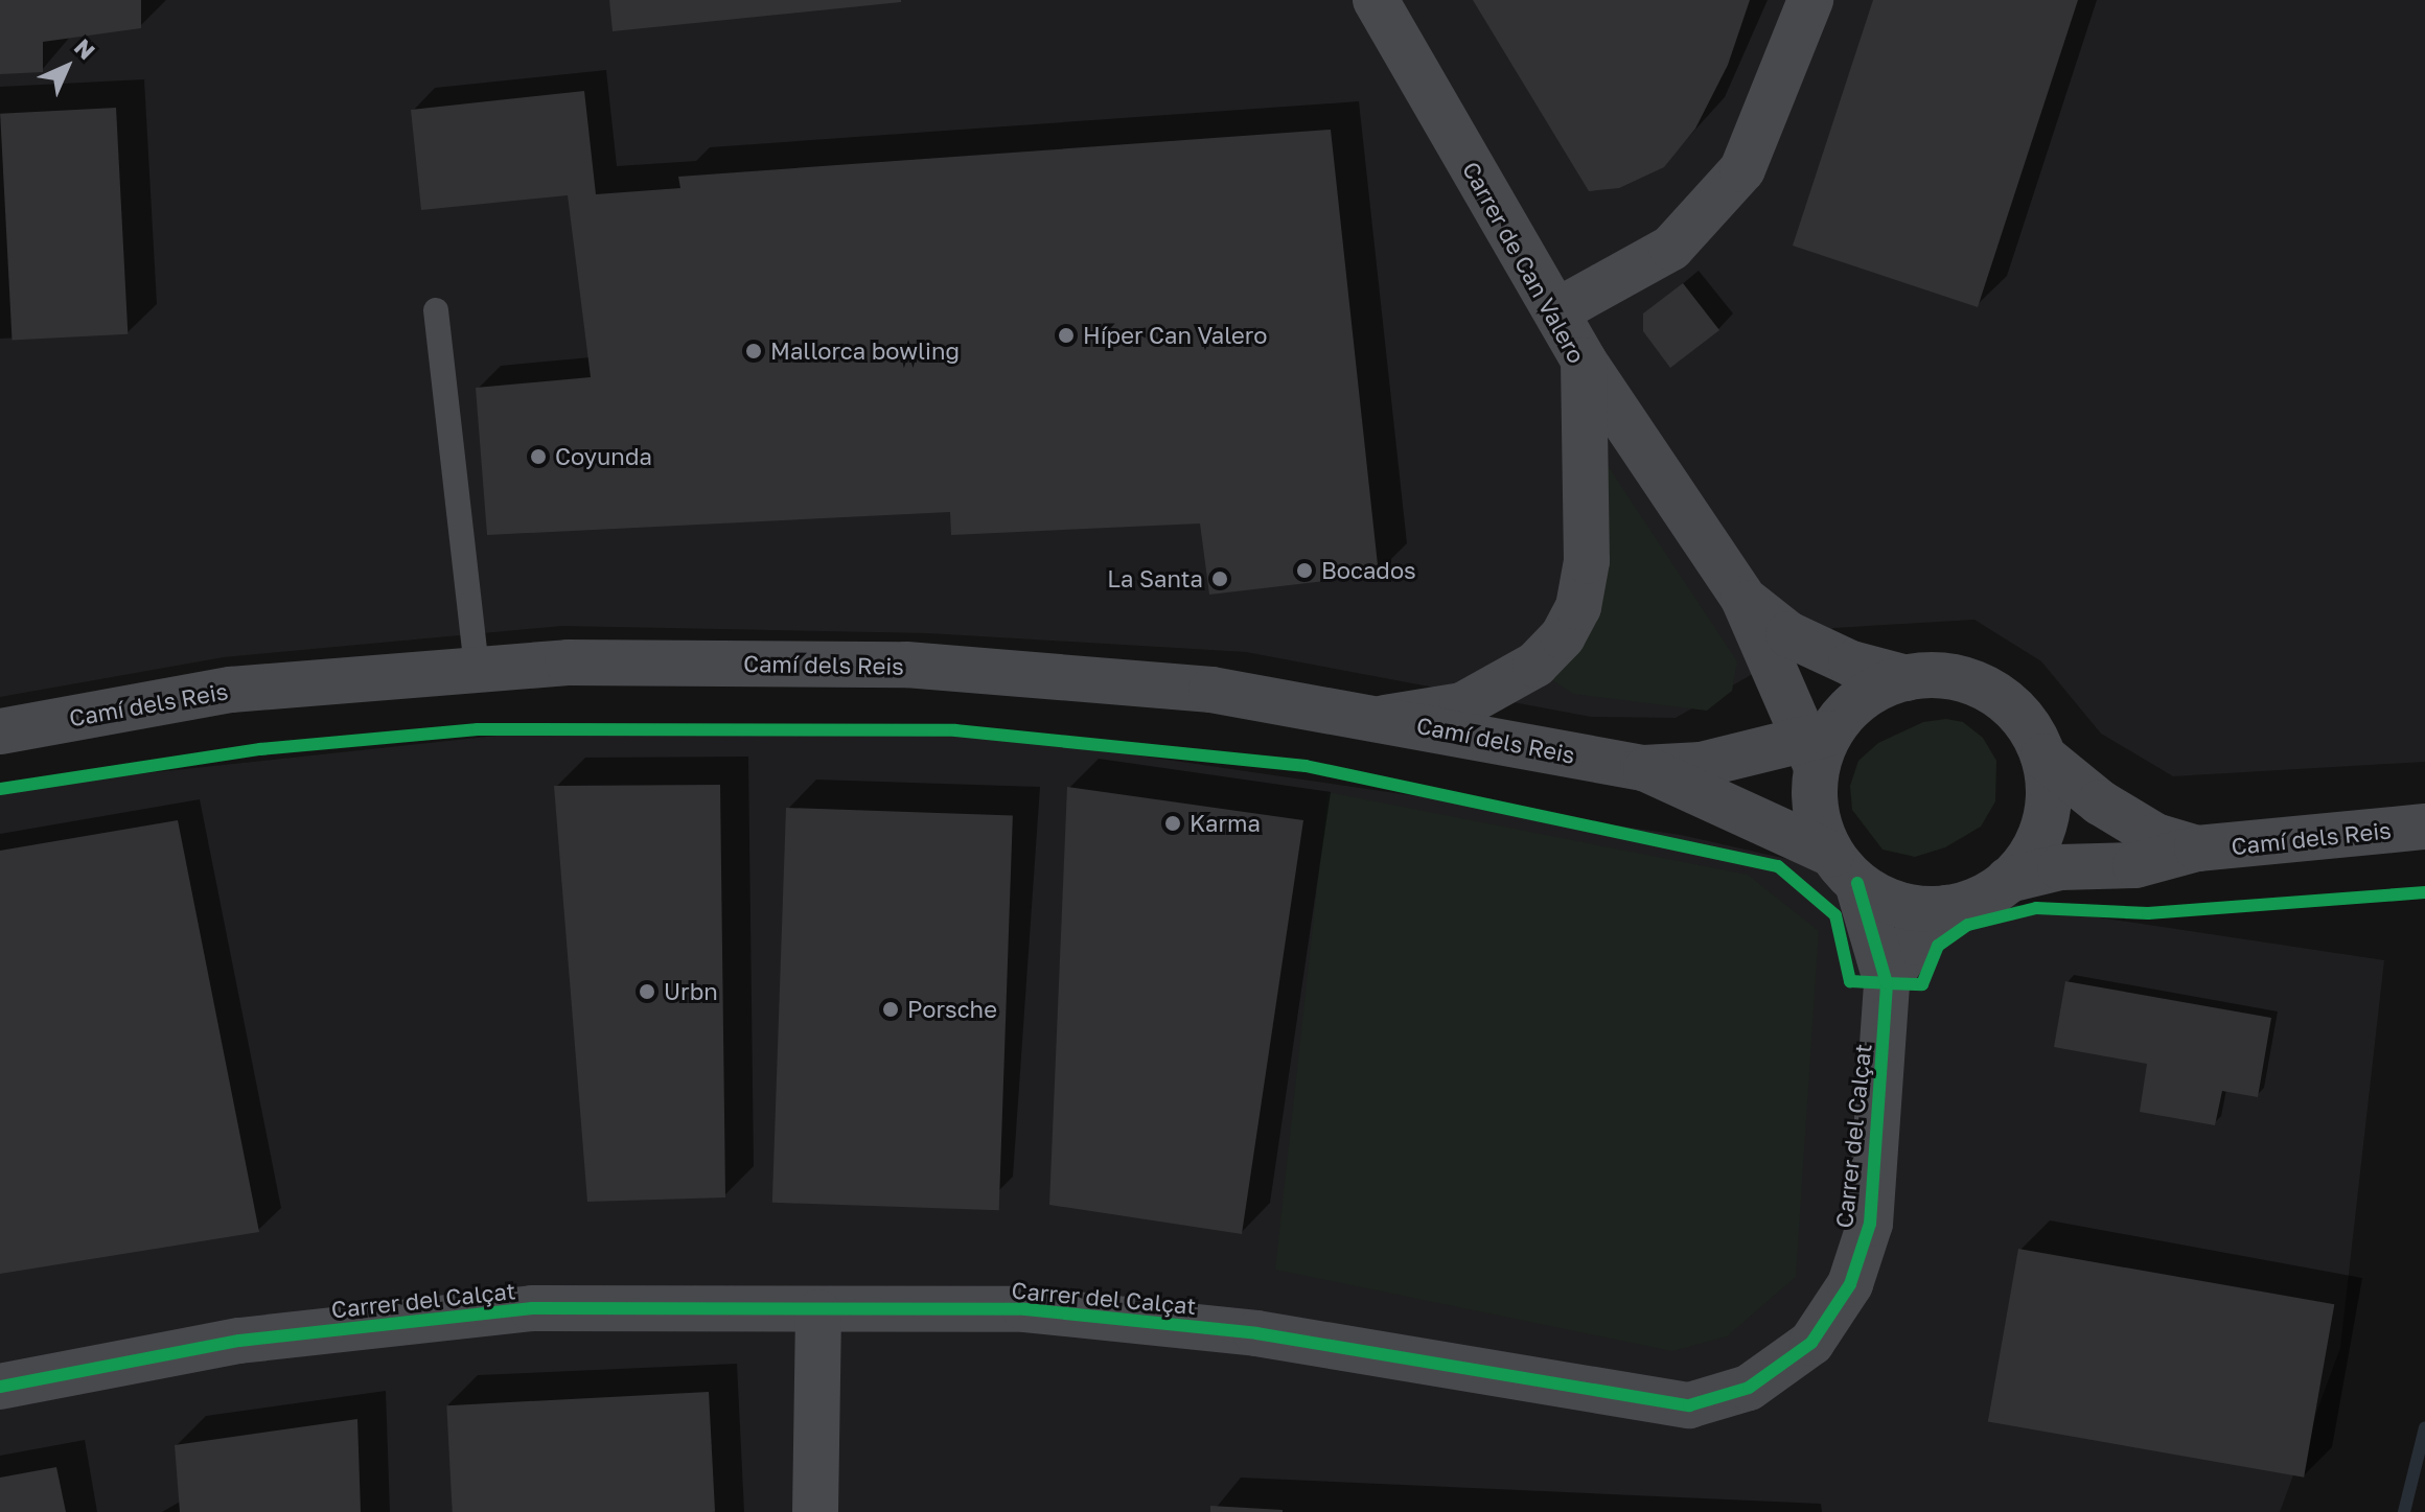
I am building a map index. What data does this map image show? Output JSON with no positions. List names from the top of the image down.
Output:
{
  "streets": {
    "street": ["Carrer de Can Valero", "Camí dels Reis", "Carrer del Calçat"]
  },
  "crossings": [
    ["Carrer de Can Valero", "Camí dels Reis"]
  ],
  "places": [
    "Híper Can Valero",
    "Mallorca bowling",
    "Coyunda",
    "Bocados",
    "La Santa",
    "Karma",
    "Urbn",
    "Porsche"
  ],
  "north": "top right"
}
